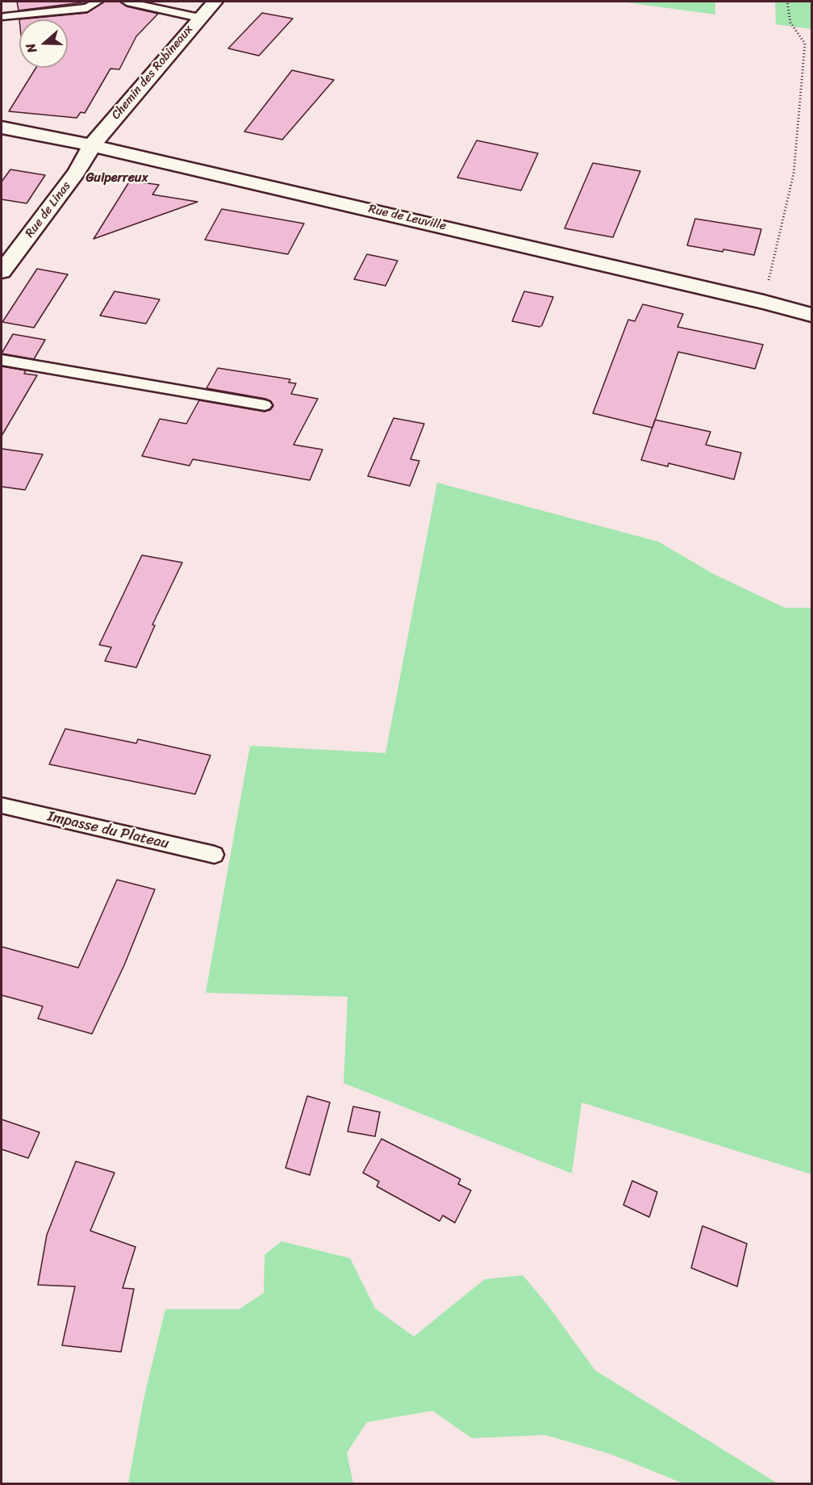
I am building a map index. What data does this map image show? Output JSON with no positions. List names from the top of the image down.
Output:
{
  "streets": {
    "street": ["Chemin des Robineaux", "Rue de Linas", "Rue de Leuville"],
    "lane": ["Impasse du Plateau"]
  },
  "crossings": [
    ["Chemin des Robineaux", "Rue de Linas"],
    ["Chemin des Robineaux", "Rue de Leuville"],
    ["Rue de Linas", "Rue de Leuville"]
  ],
  "districts": ["Guiperreux"],
  "north": "left"
}
